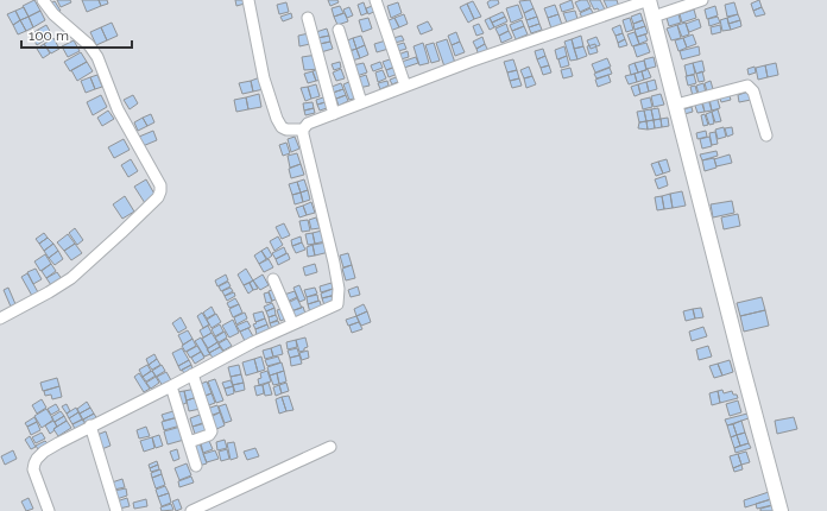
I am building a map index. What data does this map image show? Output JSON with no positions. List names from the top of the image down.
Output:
{
  "scale_bar": "100 m"
}
